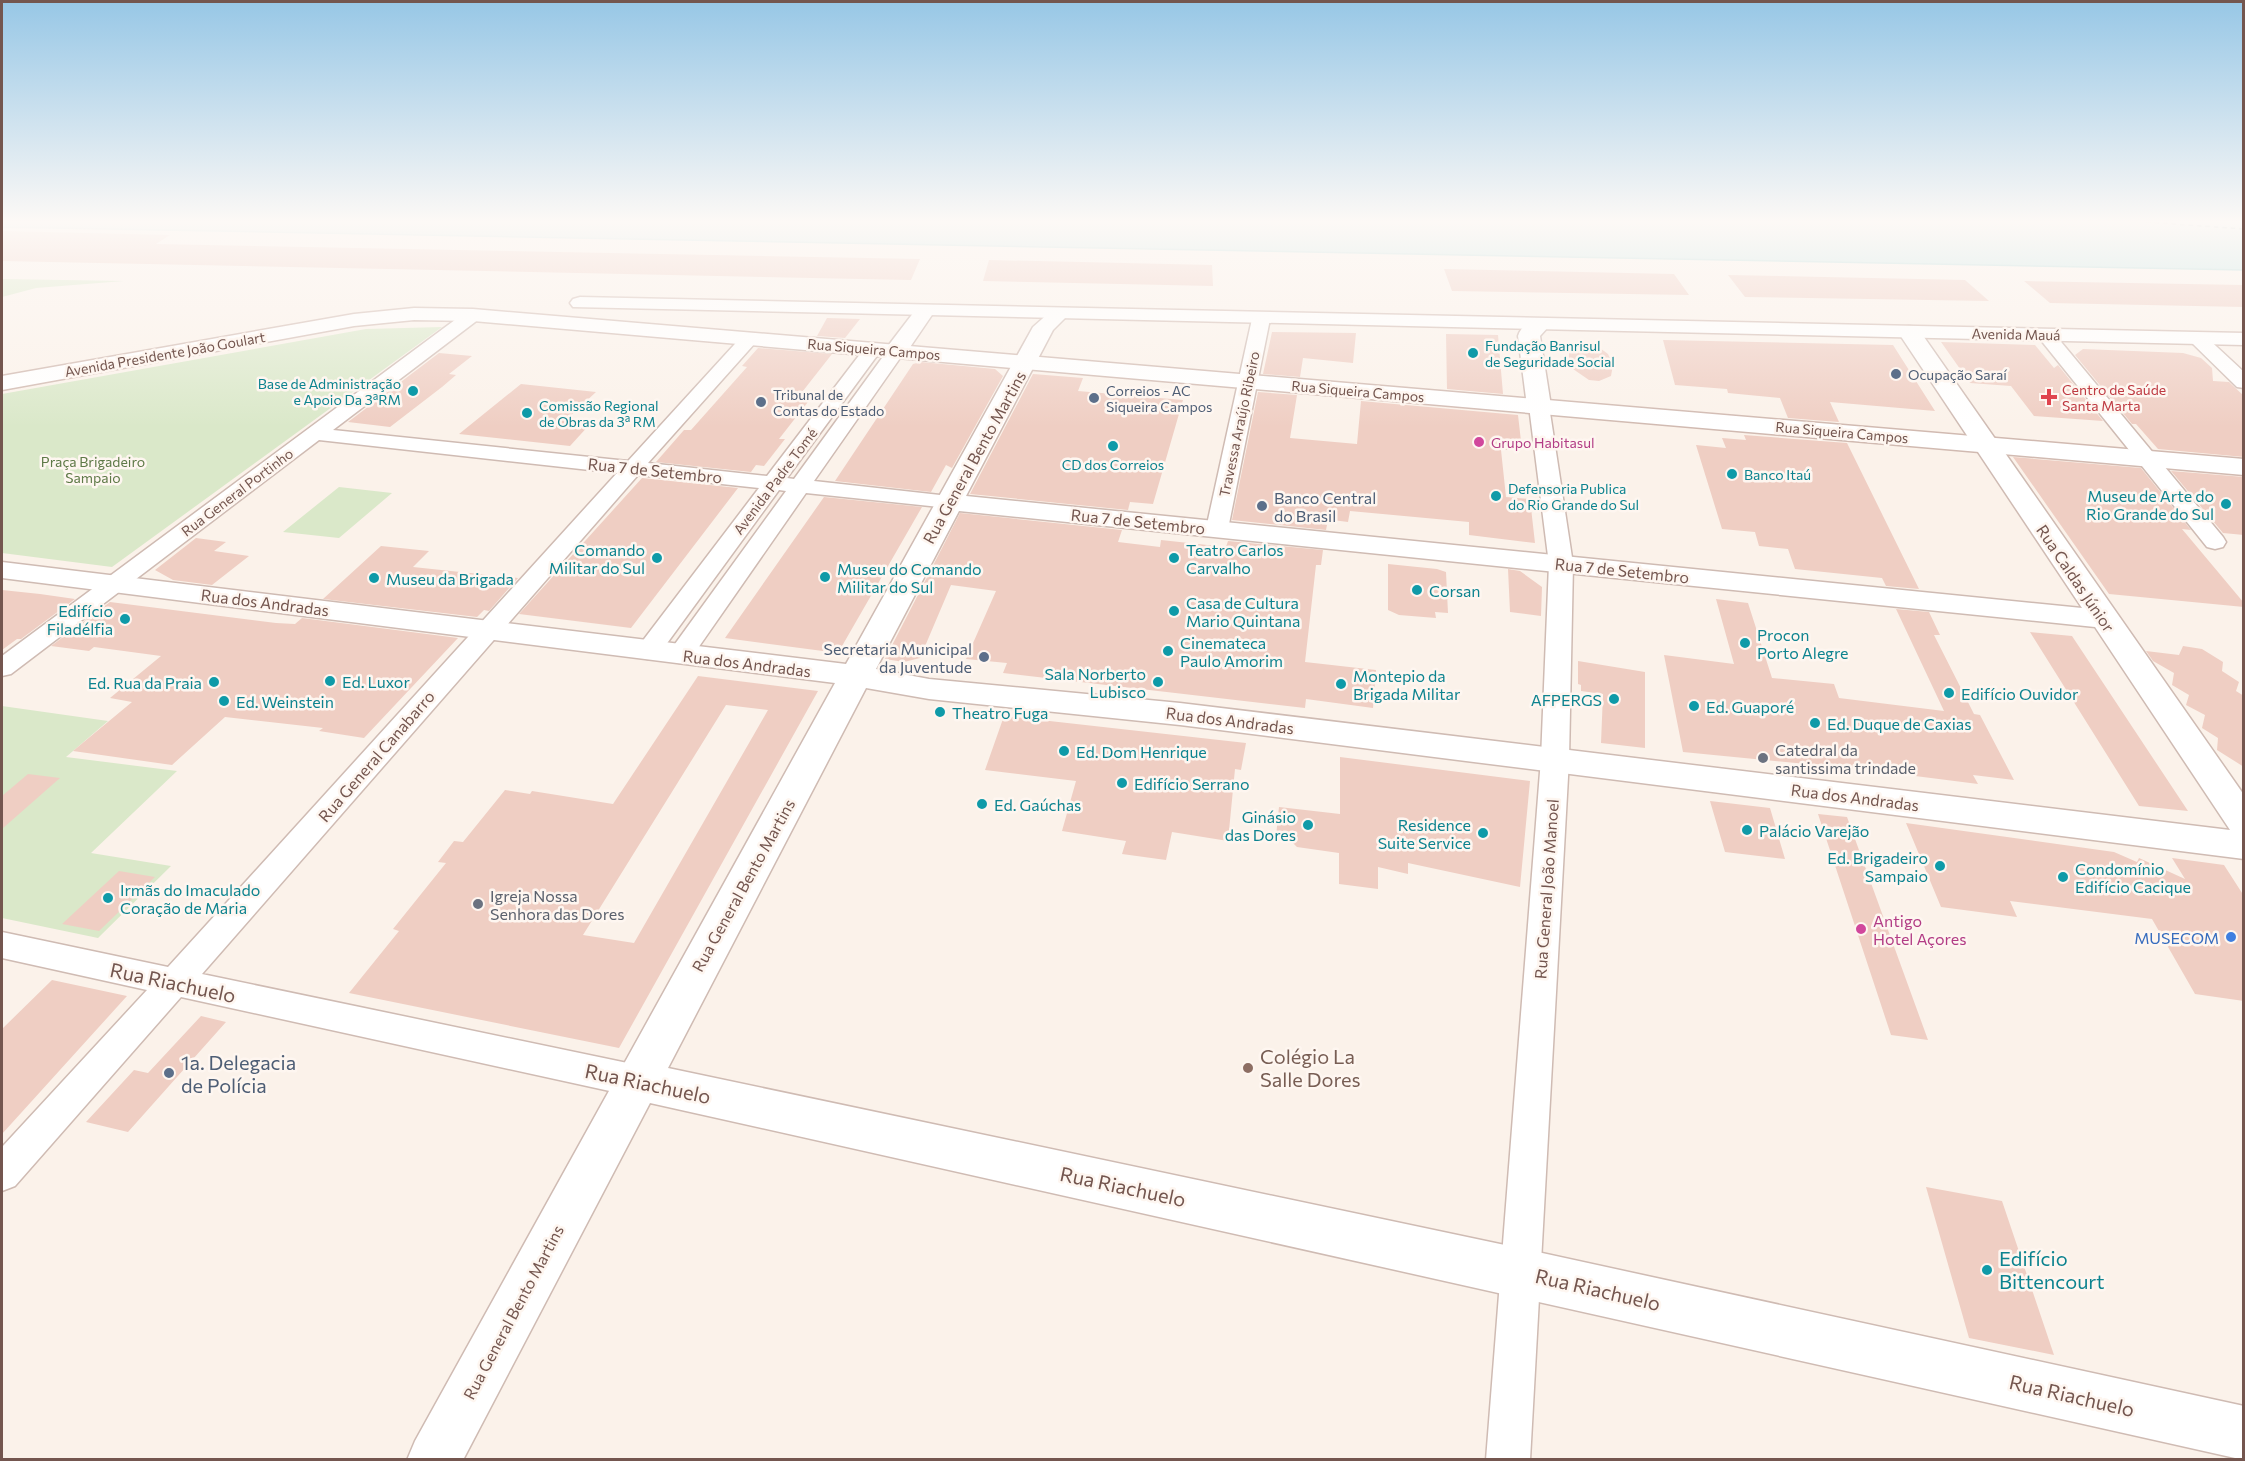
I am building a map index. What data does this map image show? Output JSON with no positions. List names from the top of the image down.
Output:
{
  "streets": {
    "street": [
      "Avenida Mauá",
      "Rua Siqueira Campos",
      "Avenida Presidente João Goulart",
      "Travessa Araújo Ribeiro",
      "Rua General Bento Martins",
      "Rua 7 de Setembro",
      "Avenida Padre Tomé",
      "Rua General Portinho",
      "Rua Caldas Júnior",
      "Rua dos Andradas",
      "Rua General Canabarro",
      "Rua General João Manoel",
      "Rua Riachuelo"
    ]
  },
  "crossings": [
    ["Avenida Mauá", "Avenida Presidente João Goulart"],
    ["Avenida Mauá", "Travessa Araújo Ribeiro"],
    ["Avenida Mauá", "Rua General Bento Martins"],
    ["Avenida Mauá", "Avenida Padre Tomé"],
    ["Avenida Mauá", "Rua Caldas Júnior"],
    ["Avenida Mauá", "Rua General João Manoel"],
    ["Rua Siqueira Campos", "Avenida Presidente João Goulart"],
    ["Rua Siqueira Campos", "Travessa Araújo Ribeiro"],
    ["Rua Siqueira Campos", "Rua General Bento Martins"],
    ["Rua Siqueira Campos", "Avenida Padre Tomé"],
    ["Rua Siqueira Campos", "Rua General Portinho"],
    ["Rua Siqueira Campos", "Rua Caldas Júnior"],
    ["Rua Siqueira Campos", "Rua General Canabarro"],
    ["Rua Siqueira Campos", "Rua General João Manoel"],
    ["Avenida Presidente João Goulart", "Rua General Portinho"],
    ["Travessa Araújo Ribeiro", "Rua 7 de Setembro"],
    ["Rua General Bento Martins", "Rua 7 de Setembro"],
    ["Rua General Bento Martins", "Rua dos Andradas"],
    ["Rua General Bento Martins", "Rua Riachuelo"],
    ["Rua 7 de Setembro", "Avenida Padre Tomé"],
    ["Rua 7 de Setembro", "Rua General Portinho"],
    ["Rua 7 de Setembro", "Rua Caldas Júnior"],
    ["Rua 7 de Setembro", "Rua General Canabarro"],
    ["Rua 7 de Setembro", "Rua General João Manoel"],
    ["Avenida Padre Tomé", "Rua dos Andradas"],
    ["Rua General Portinho", "Rua dos Andradas"],
    ["Rua dos Andradas", "Rua General Canabarro"],
    ["Rua dos Andradas", "Rua General João Manoel"],
    ["Rua General Canabarro", "Rua Riachuelo"],
    ["Rua General João Manoel", "Rua Riachuelo"]
  ],
  "parks": ["Praça Brigadeiro Sampaio"],
  "places": {
    "other": [
      "Fundação Banrisul de Seguridade Social",
      "Ocupação Saraí",
      "Base de Administração e Apoio Da 3ªRM",
      "Correios - AC Siqueira Campos",
      "Tribunal de Contas do Estado",
      "Comissão Regional de Obras da 3ª RM",
      "Grupo Habitasul",
      "CD dos Correios",
      "Banco Itaú",
      "Defensoria Publica do Rio Grande do Sul",
      "Museu de Arte do Rio Grande do Sul",
      "Banco Central do Brasil",
      "Comando Militar do Sul",
      "Teatro Carlos Carvalho",
      "Museu do Comando Militar do Sul",
      "Museu da Brigada",
      "Corsan",
      "Casa de Cultura Mario Quintana",
      "Edifício Filadélfia",
      "Procon Porto Alegre",
      "Cinemateca Paulo Amorim",
      "Secretaria Municipal da Juventude",
      "Ed. Luxor",
      "Ed. Rua da Praia",
      "Sala Norberto Lubisco",
      "Montepio da Brigada Militar",
      "Edifício Ouvidor",
      "AFPERGS",
      "Ed. Weinstein",
      "Ed. Guaporé",
      "Theatro Fuga",
      "Ed. Duque de Caxias",
      "Ed. Dom Henrique",
      "Catedral da santissima trindade",
      "Edifício Serrano",
      "Ed. Gaúchas",
      "Ginásio das Dores",
      "Palácio Varejão",
      "Residence Suite Service",
      "Ed. Brigadeiro Sampaio",
      "Condomínio Edifício Cacique",
      "Irmãs do Imaculado Coração de Maria",
      "Igreja Nossa Senhora das Dores",
      "Antigo Hotel Açores",
      "MUSECOM",
      "Colégio La Salle Dores",
      "1a. Delegacia de Polícia",
      "Edifício Bittencourt"
    ],
    "health": ["Centro de Saúde Santa Marta"]
  }
}
